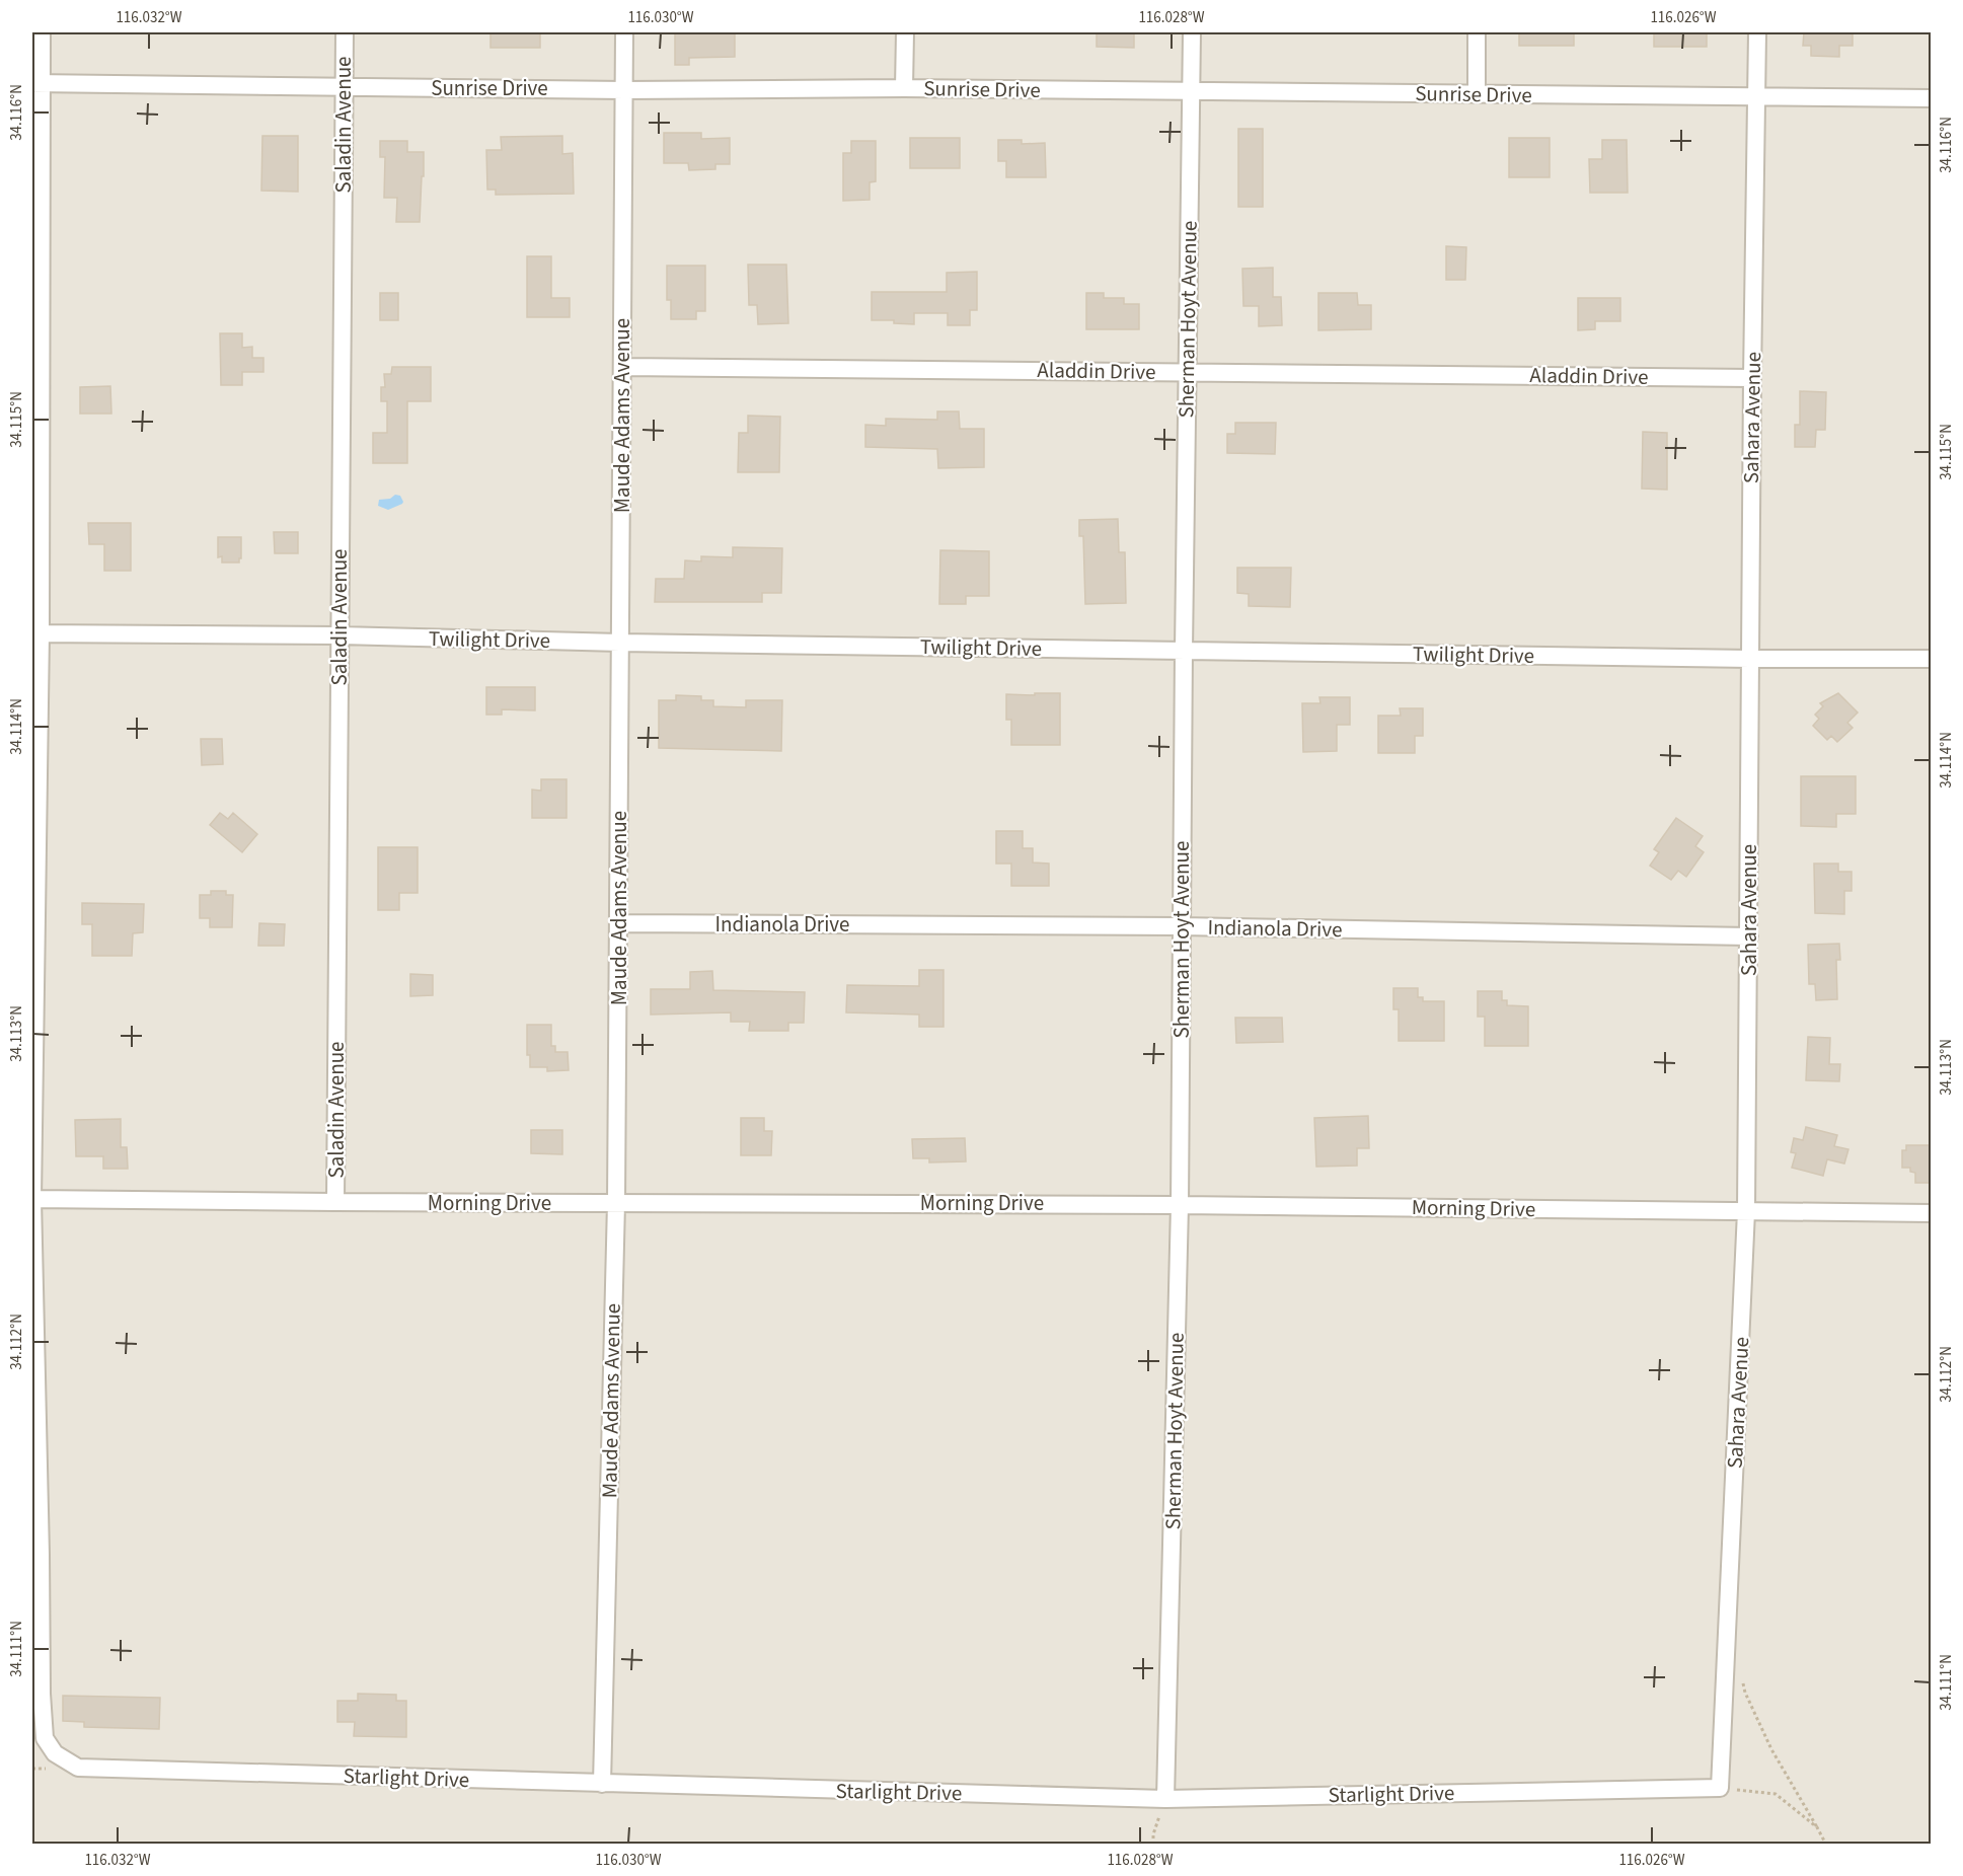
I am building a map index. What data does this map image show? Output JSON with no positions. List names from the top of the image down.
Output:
{
  "streets": {
    "street": [
      "Sunrise Drive",
      "Saladin Avenue",
      "Sherman Hoyt Avenue",
      "Aladdin Drive",
      "Maude Adams Avenue",
      "Sahara Avenue",
      "Twilight Drive",
      "Indianola Drive",
      "Morning Drive",
      "Starlight Drive"
    ]
  },
  "crossings": [
    ["Sunrise Drive", "Saladin Avenue"],
    ["Sunrise Drive", "Sherman Hoyt Avenue"],
    ["Sunrise Drive", "Maude Adams Avenue"],
    ["Sunrise Drive", "Sahara Avenue"],
    ["Saladin Avenue", "Twilight Drive"],
    ["Saladin Avenue", "Morning Drive"],
    ["Sherman Hoyt Avenue", "Aladdin Drive"],
    ["Sherman Hoyt Avenue", "Twilight Drive"],
    ["Sherman Hoyt Avenue", "Indianola Drive"],
    ["Sherman Hoyt Avenue", "Morning Drive"],
    ["Sherman Hoyt Avenue", "Starlight Drive"],
    ["Aladdin Drive", "Maude Adams Avenue"],
    ["Aladdin Drive", "Sahara Avenue"],
    ["Maude Adams Avenue", "Twilight Drive"],
    ["Maude Adams Avenue", "Indianola Drive"],
    ["Maude Adams Avenue", "Morning Drive"],
    ["Maude Adams Avenue", "Starlight Drive"],
    ["Sahara Avenue", "Twilight Drive"],
    ["Sahara Avenue", "Indianola Drive"],
    ["Sahara Avenue", "Morning Drive"],
    ["Sahara Avenue", "Starlight Drive"],
    ["Morning Drive", "Starlight Drive"]
  ],
  "coordinates": [
    "116.032°W",
    "116.030°W",
    "116.028°W",
    "116.026°W",
    "34.116°N",
    "34.115°N",
    "34.114°N",
    "34.113°N",
    "34.112°N",
    "34.111°N"
  ]
}
